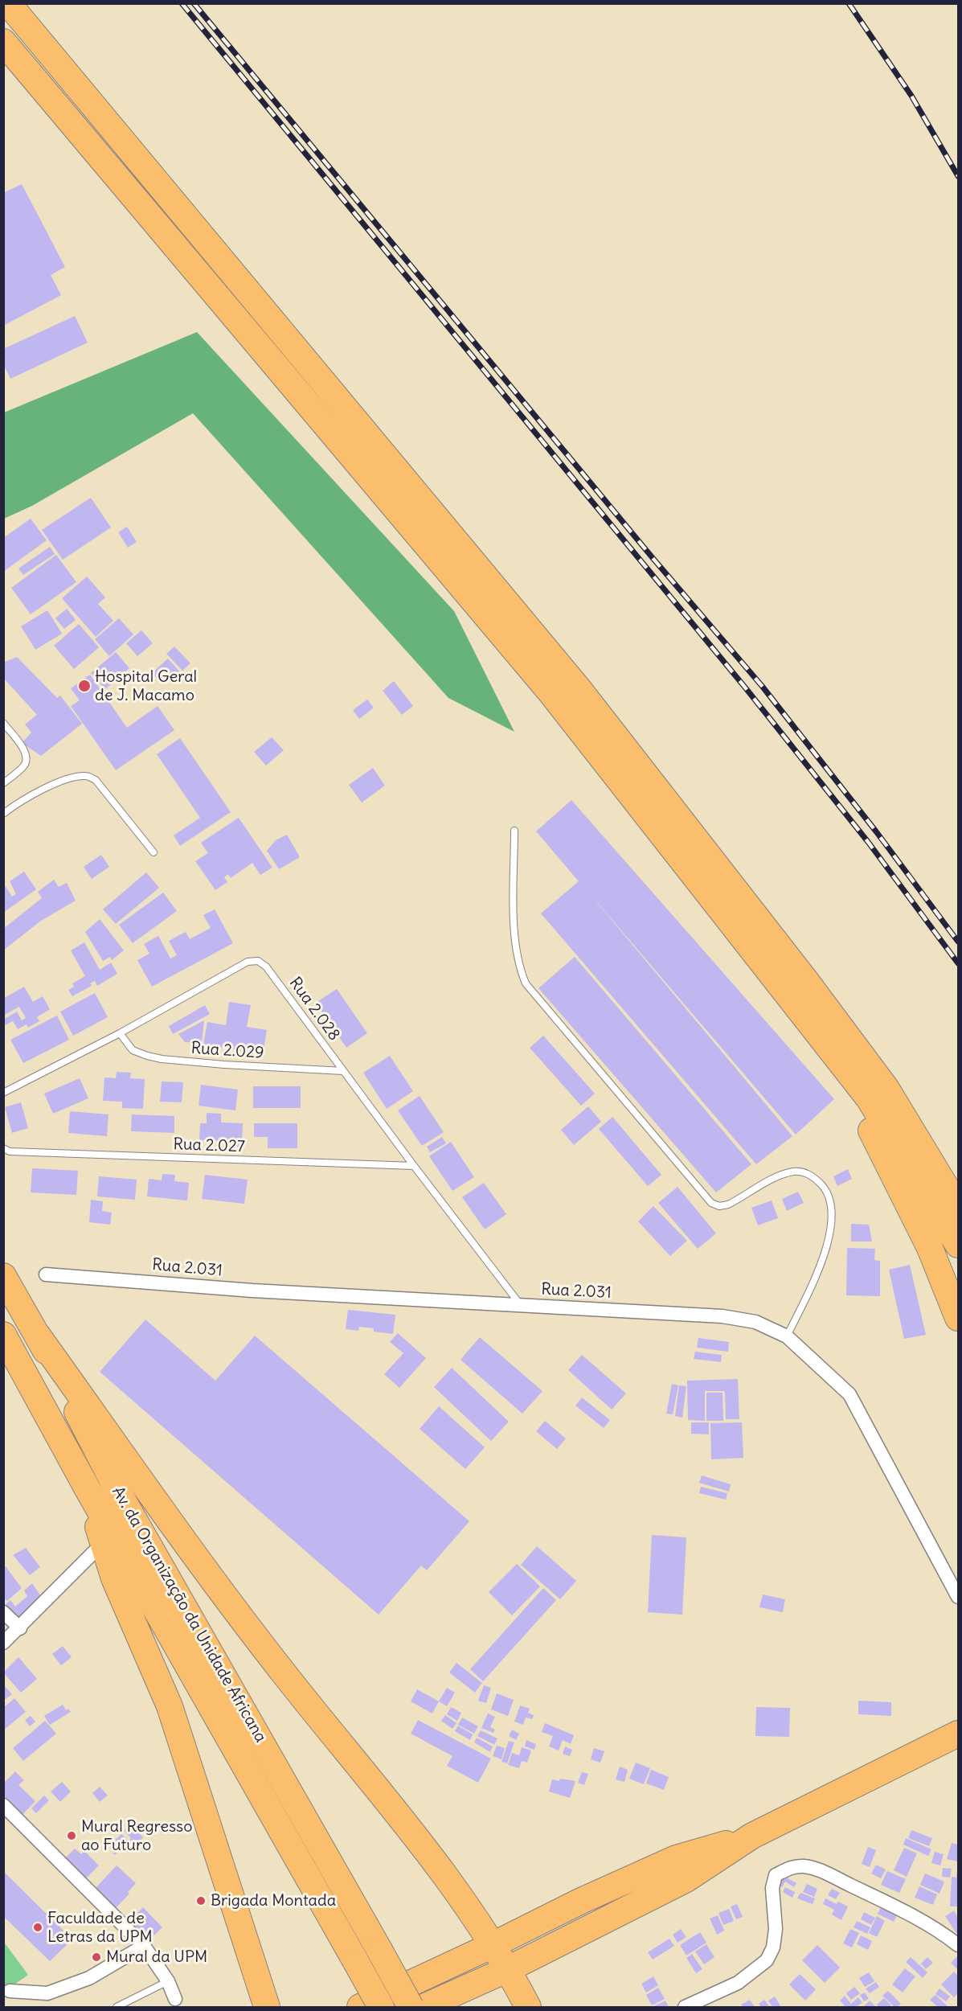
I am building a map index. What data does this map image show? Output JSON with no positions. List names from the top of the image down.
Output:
{
  "streets": {
    "highway": ["Av. da Organização da Unidade Africana"],
    "street": ["Rua 2.031"],
    "lane": ["Rua 2.028", "Rua 2.029", "Rua 2.027"]
  },
  "crossings": [
    ["Rua 2.028", "Rua 2.029"],
    ["Rua 2.028", "Rua 2.027"],
    ["Rua 2.028", "Rua 2.031"]
  ],
  "places": [
    "Hospital Geral de J. Macamo",
    "Mural Regresso ao Futuro",
    "Brigada Montada",
    "Faculdade de Letras da UPM",
    "Mural da UPM"
  ]
}
